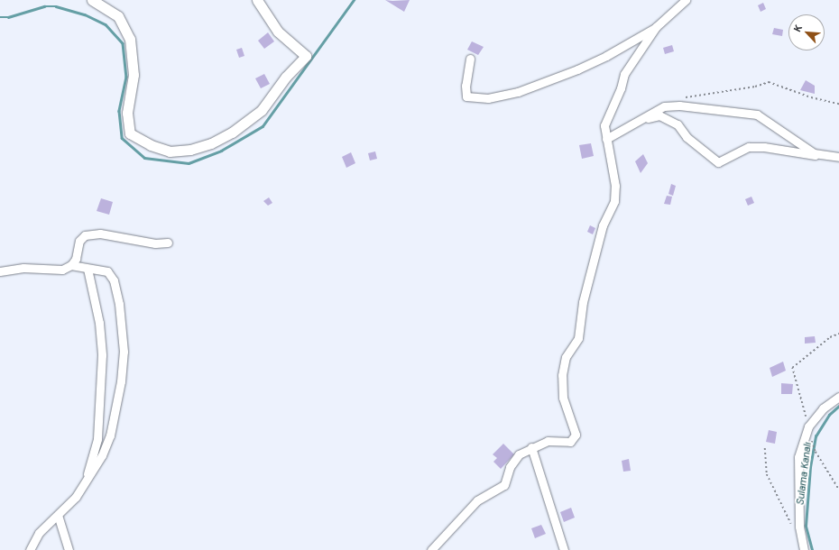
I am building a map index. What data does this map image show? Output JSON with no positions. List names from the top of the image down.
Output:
{
  "water": ["Sulama Kanalı"],
  "north": "top left"
}
